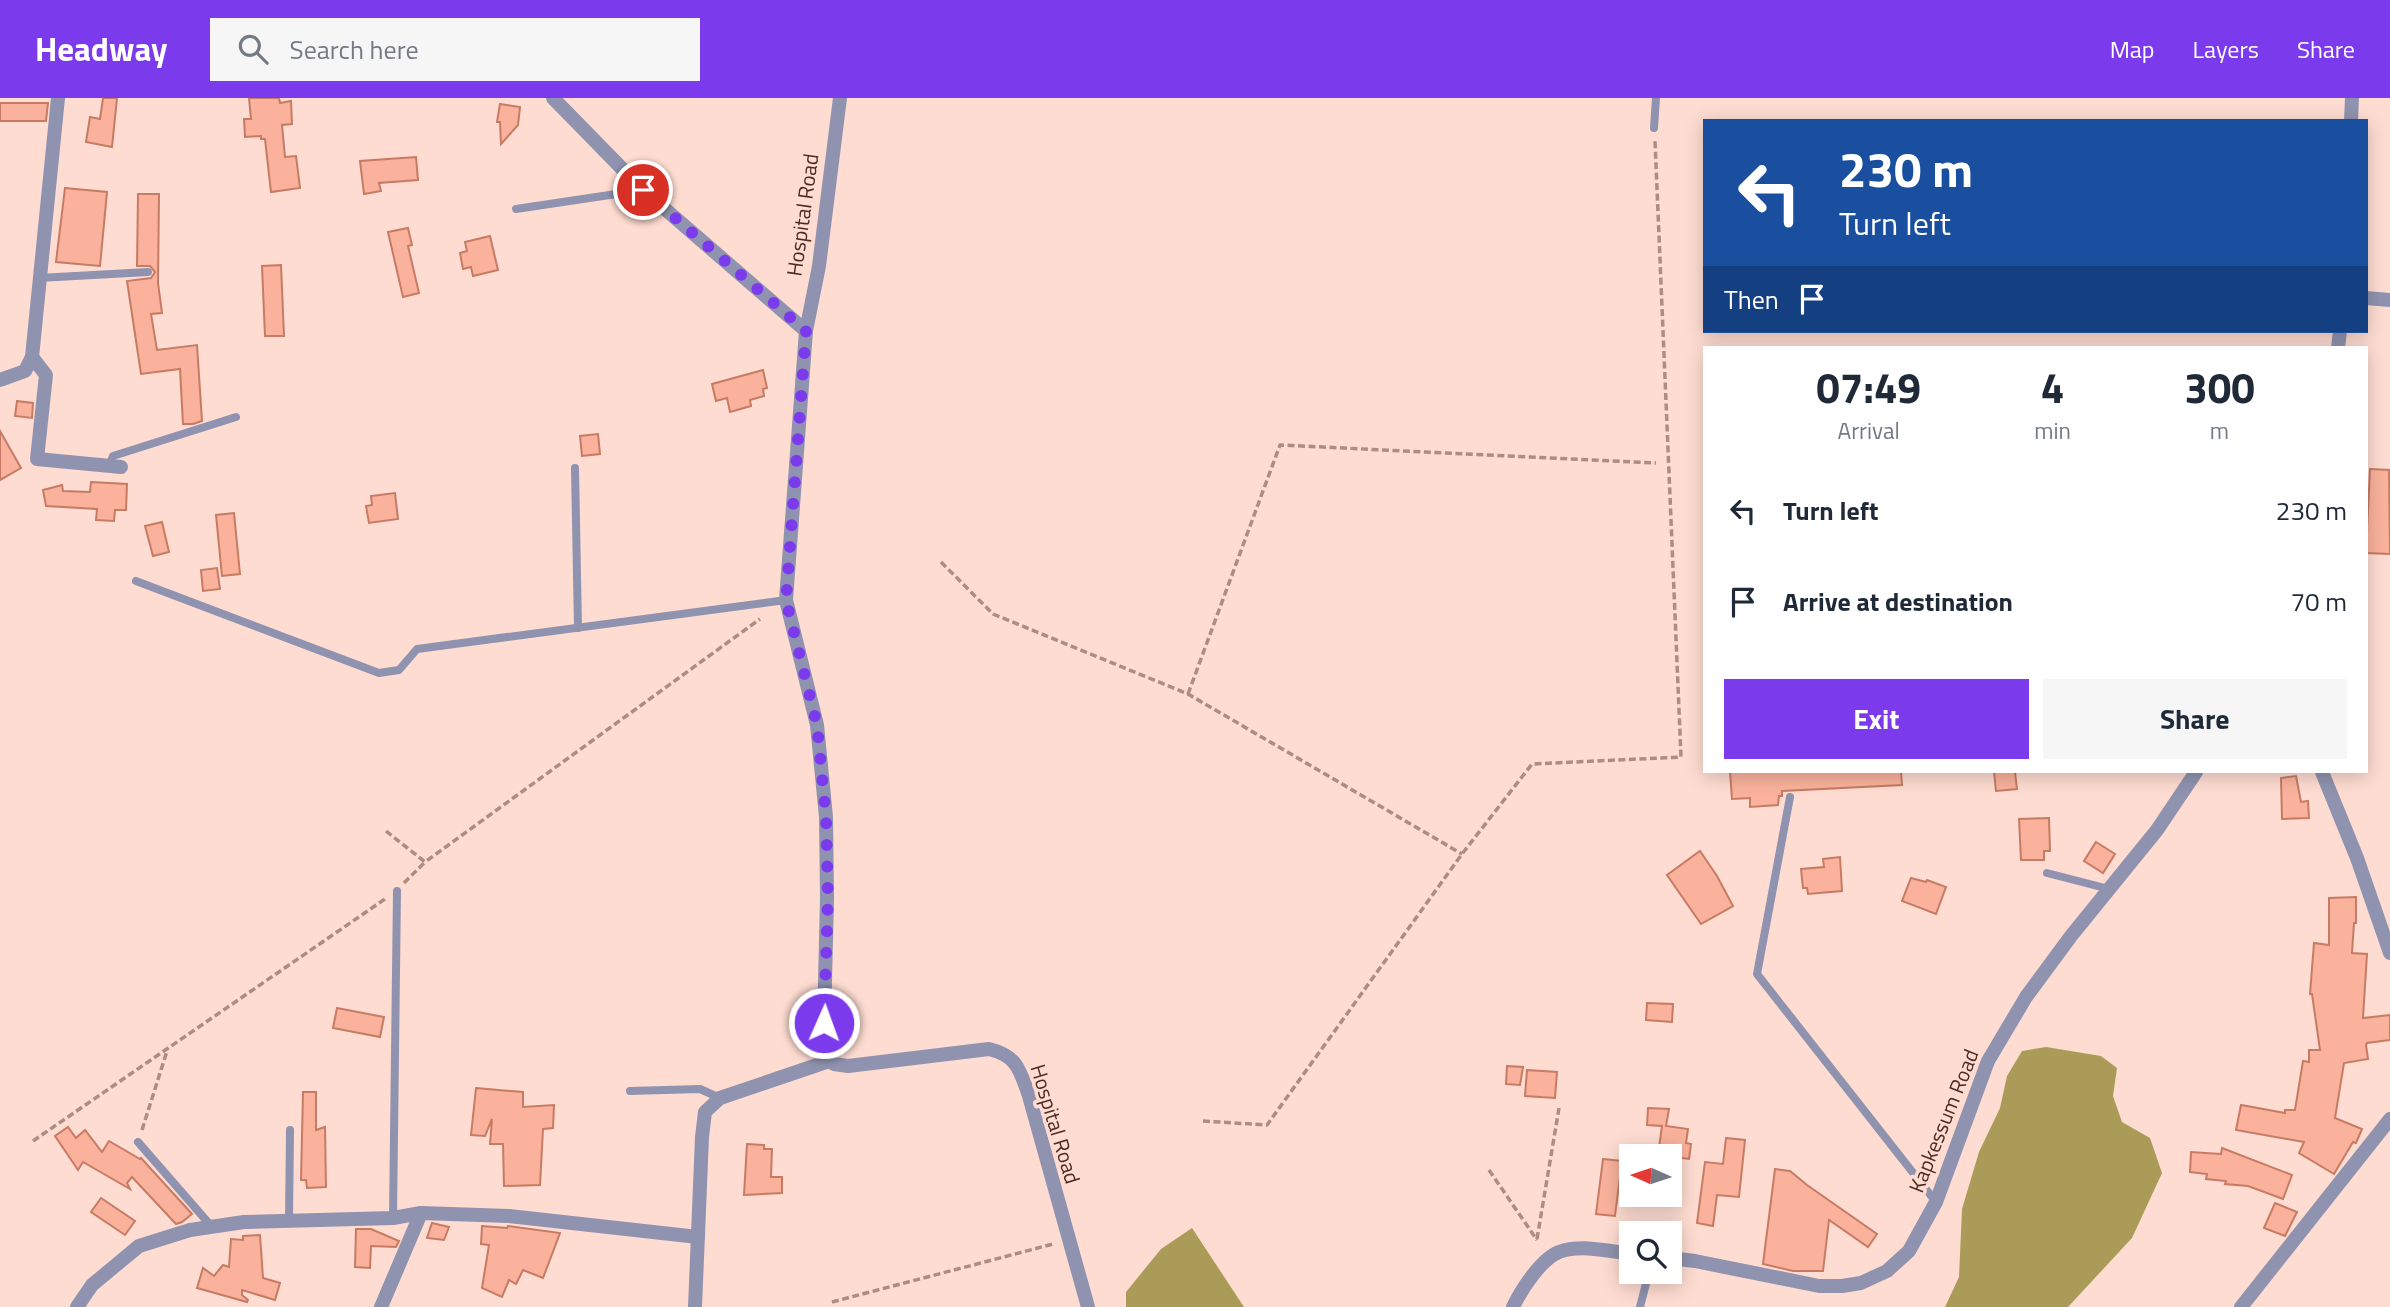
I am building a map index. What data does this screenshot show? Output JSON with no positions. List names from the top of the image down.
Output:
{
  "streets": {
    "street": ["Hospital Road", "Kapkessum Road"]
  },
  "north": "left",
  "page": {
    "header": "Headway",
    "search": "Search here",
    "nav": ["Map", "Layers", "Share"],
    "turn": ["230 m", "Turn left"],
    "then": "Then",
    "eta": [
      "07:49",
      "Arrival",
      "4",
      "min",
      "300",
      "m"
    ],
    "list": [
      {
        "name": "Turn left",
        "value": "230 m"
      },
      {
        "name": "Arrive at destination",
        "value": "70 m"
      }
    ],
    "buttons": ["Exit", "Share"]
  }
}
